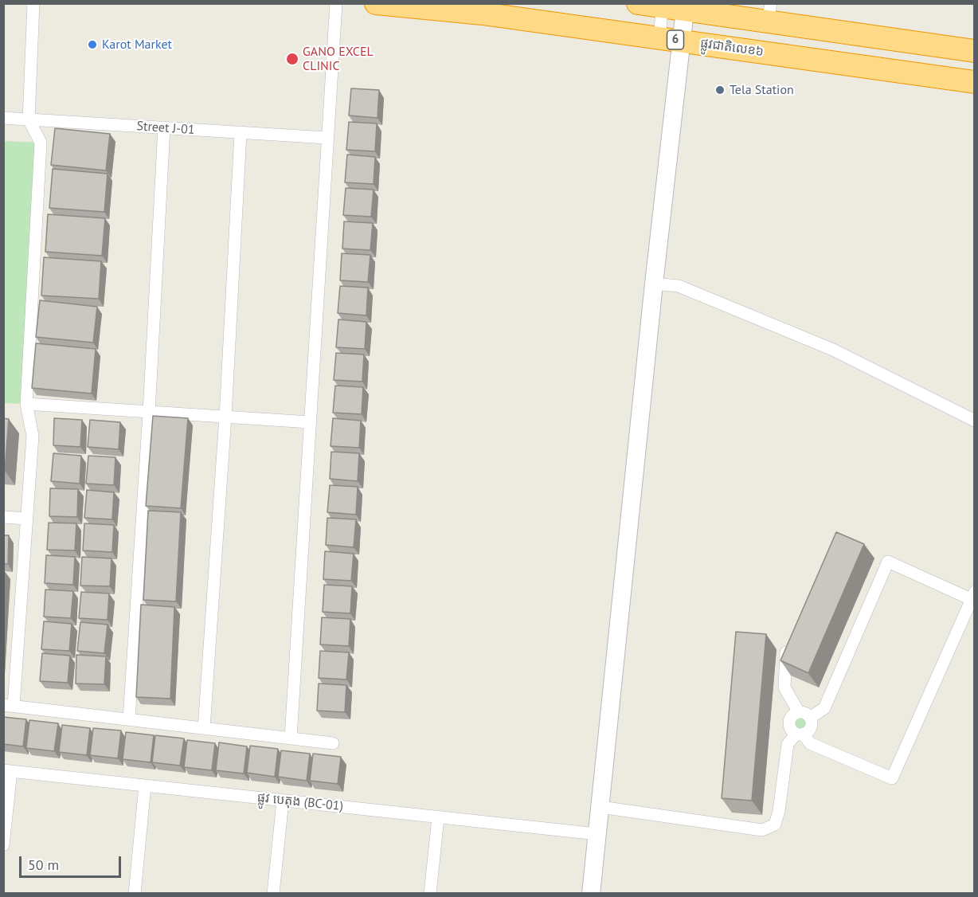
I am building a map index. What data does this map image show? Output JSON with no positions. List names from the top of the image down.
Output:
{
  "streets": {
    "highway": ["6", "ផ្លូវជាតិលេខ៦"],
    "street": ["Street J-01", "ផ្លូវ បេតុង (BC-01)"]
  },
  "places": ["Karot Market", "GANO EXCEL CLINIC", "Tela Station"],
  "scale_bar": "50 m"
}
